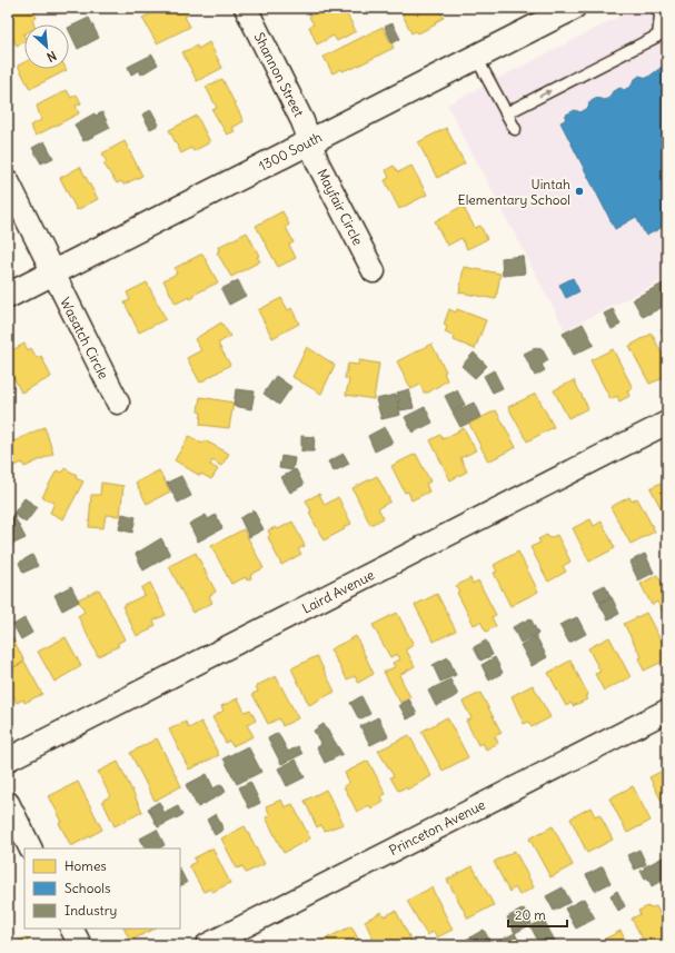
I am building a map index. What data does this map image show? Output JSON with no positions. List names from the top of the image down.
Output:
{
  "streets": {
    "street": [
      "Shannon Street",
      "1300 South",
      "Mayfair Circle",
      "Wasatch Circle",
      "Laird Avenue",
      "Princeton Avenue"
    ]
  },
  "crossings": [
    ["Shannon Street", "1300 South"],
    ["Shannon Street", "Mayfair Circle"],
    ["1300 South", "Mayfair Circle"],
    ["1300 South", "Wasatch Circle"]
  ],
  "places": ["Uintah Elementary School"],
  "legend": ["Homes", "Schools", "Industry"],
  "scale_bar": "20 m",
  "north": "bottom right"
}
